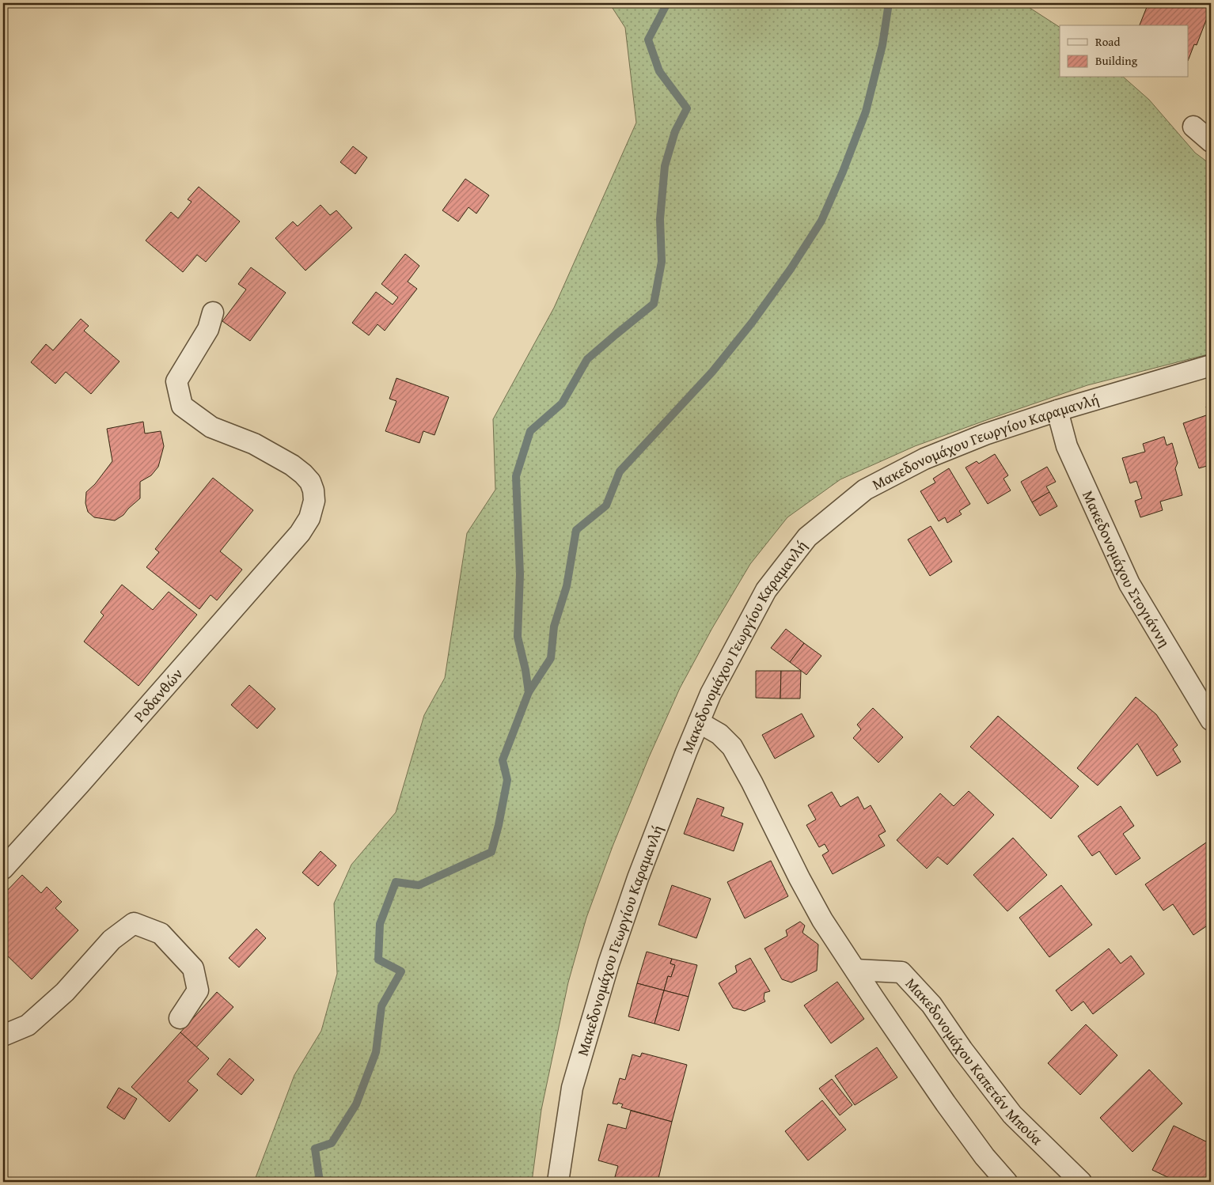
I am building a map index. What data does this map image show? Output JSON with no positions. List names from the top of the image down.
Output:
{
  "streets": {
    "street": [
      "Μακεδονομάχου Γεωργίου Καραμανλή",
      "Μακεδονομάχου Στογιάννη",
      "Ροδανθών",
      "Μακεδονομάχου Καπετάν Μπούα"
    ]
  },
  "crossings": [
    ["Μακεδονομάχου Γεωργίου Καραμανλή", "Μακεδονομάχου Στογιάννη"]
  ],
  "legend": ["Road", "Building"]
}
